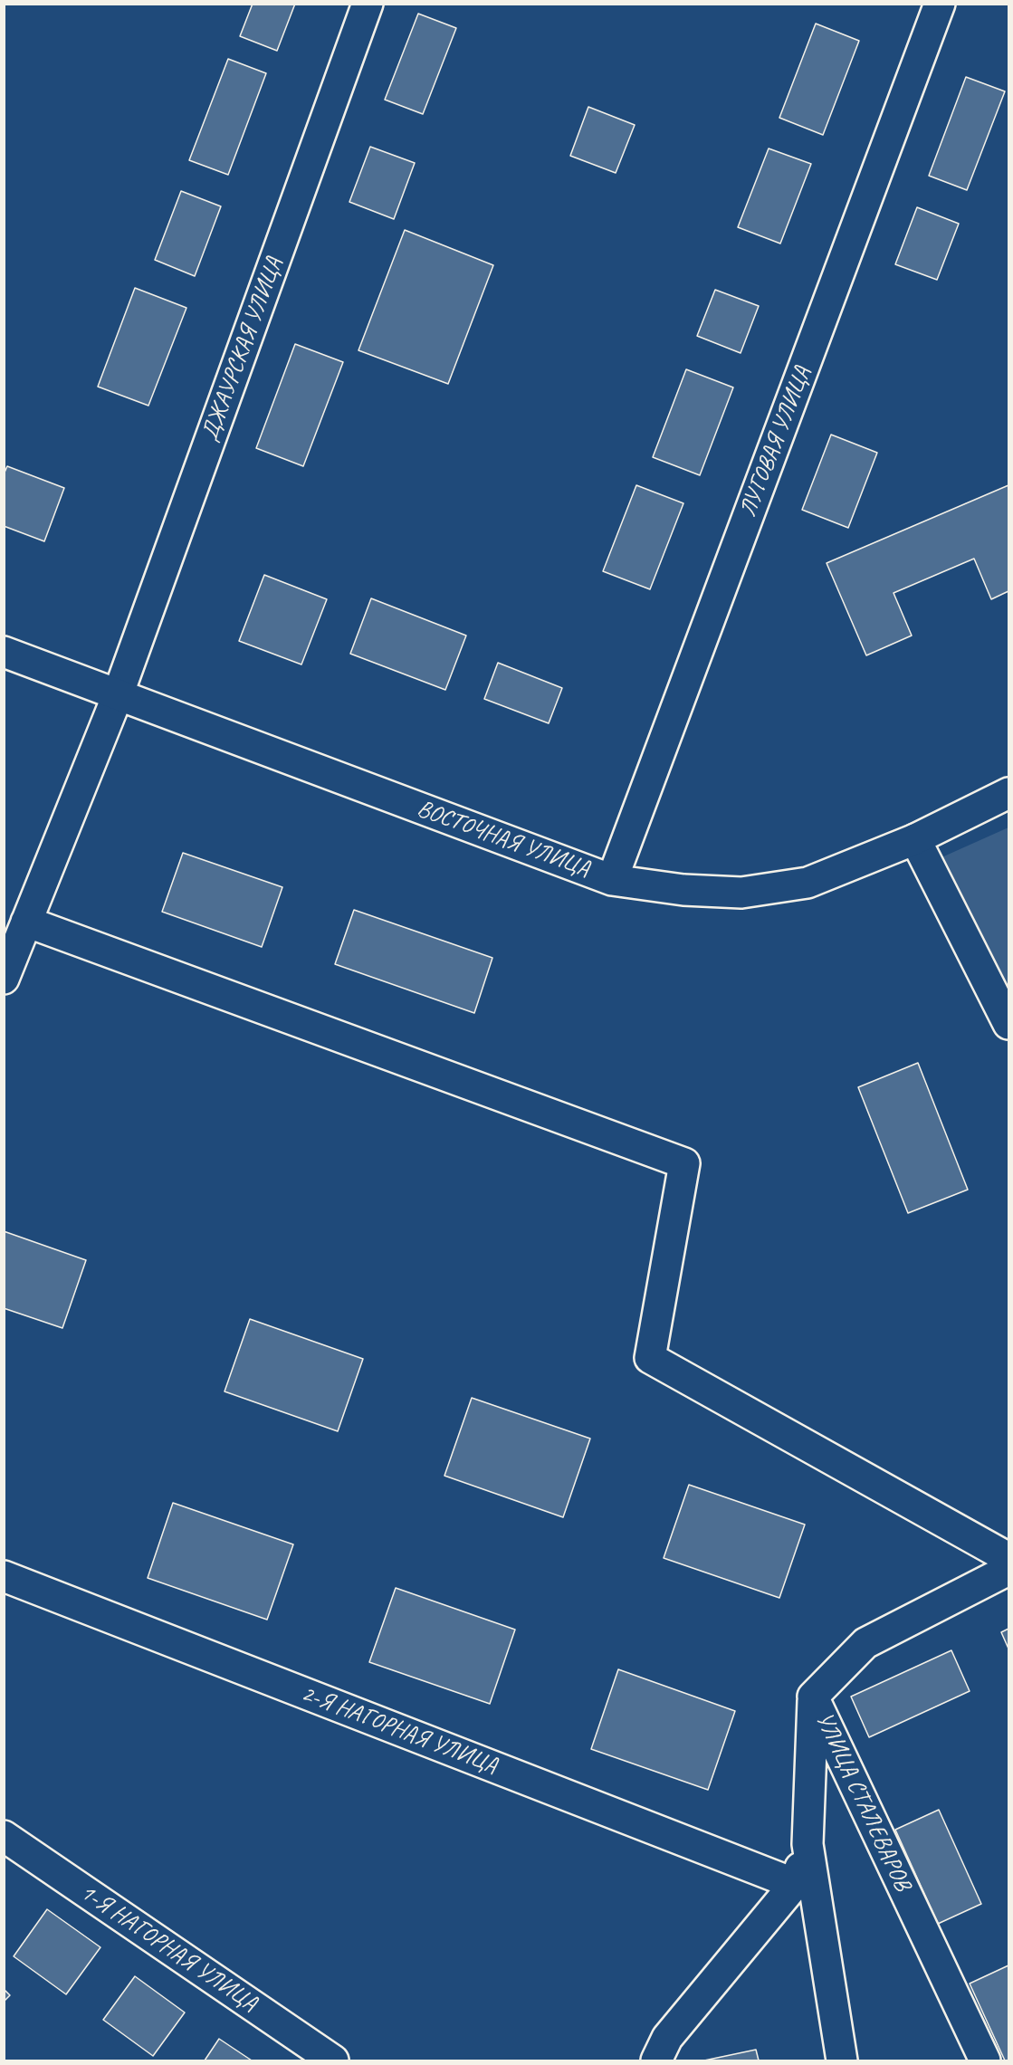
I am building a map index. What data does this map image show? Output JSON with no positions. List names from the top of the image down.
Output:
{
  "streets": {
    "street": [
      "ДЖАУРСКАЯ УЛИЦА",
      "ЛУГОВАЯ УЛИЦА",
      "ВОСТОЧНАЯ УЛИЦА",
      "2-Я НАГОРНАЯ УЛИЦА",
      "УЛИЦА СТАЛЕВАРОВ",
      "1-Я НАГОРНАЯ УЛИЦА"
    ]
  },
  "crossings": [
    ["ДЖАУРСКАЯ УЛИЦА", "ВОСТОЧНАЯ УЛИЦА"],
    ["ЛУГОВАЯ УЛИЦА", "ВОСТОЧНАЯ УЛИЦА"]
  ]
}
